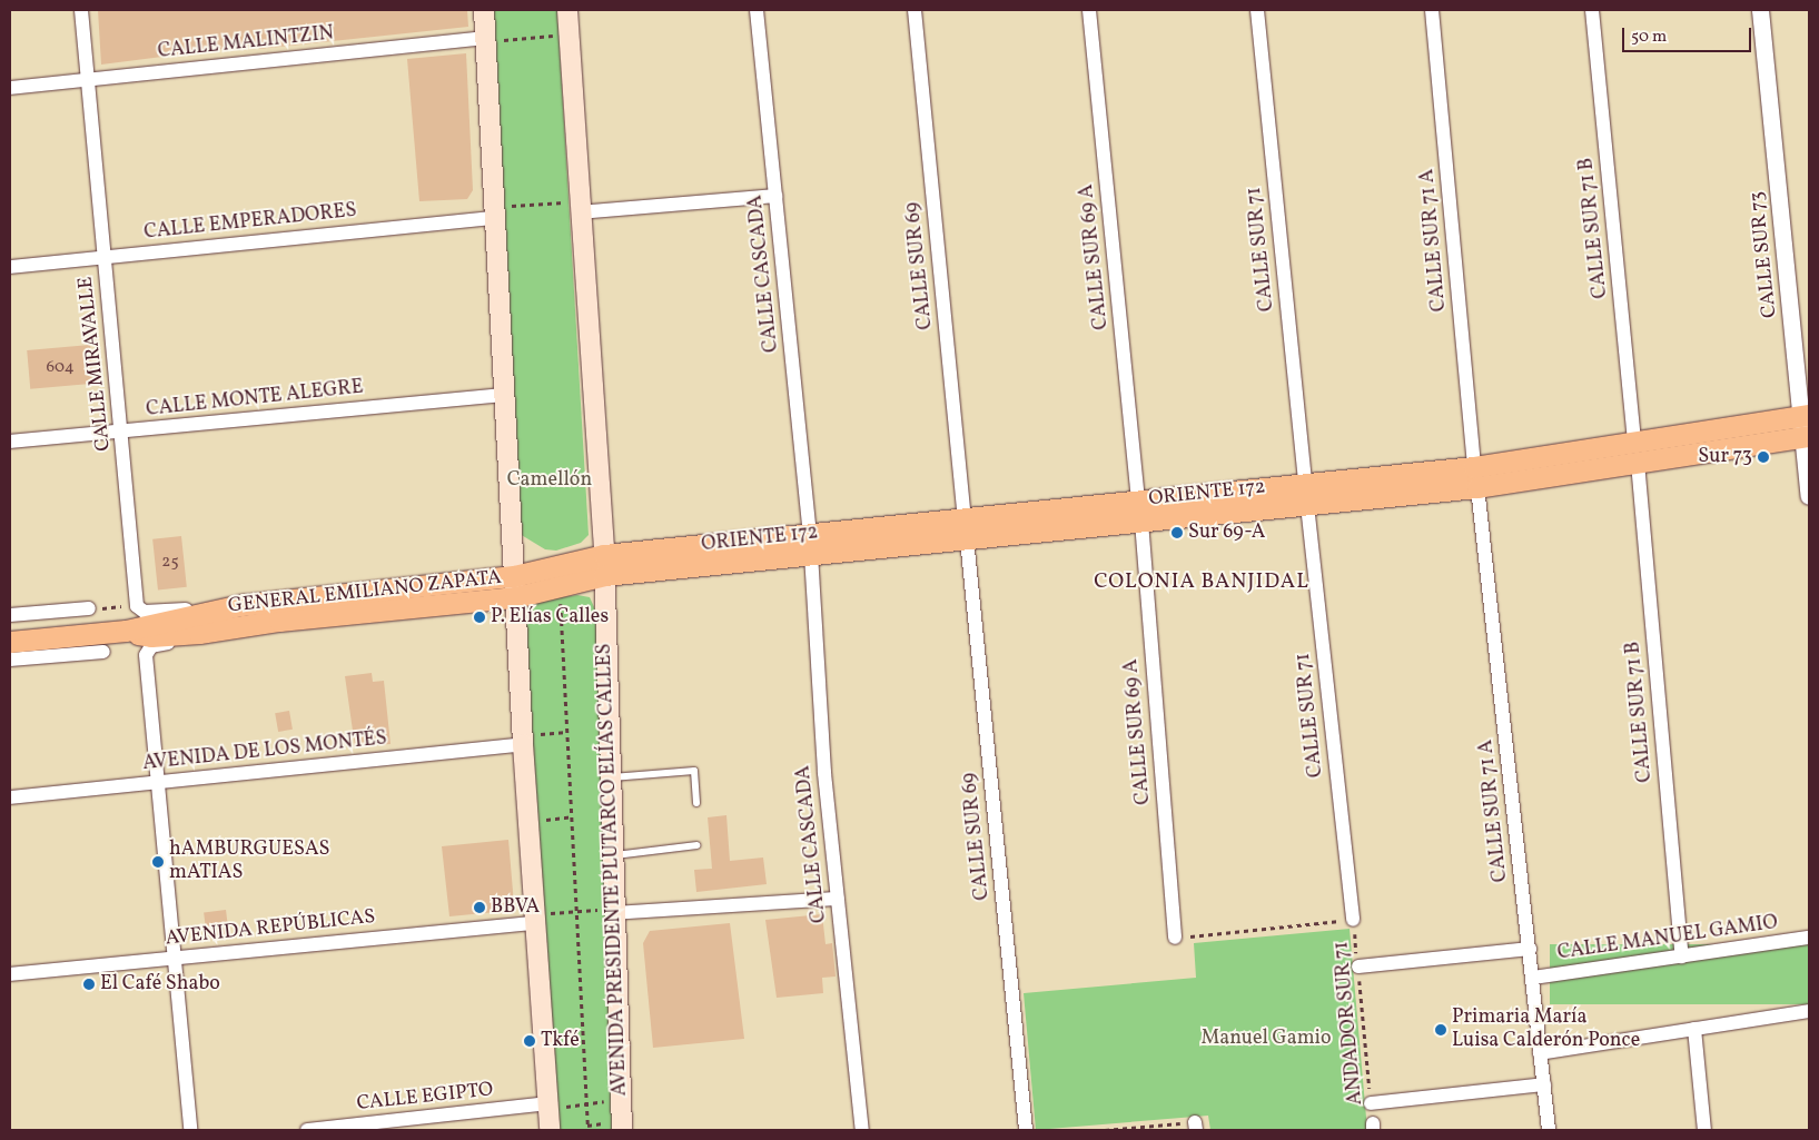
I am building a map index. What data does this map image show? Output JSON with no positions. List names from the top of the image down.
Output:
{
  "streets": {
    "main road": ["ORIENTE 172", "GENERAL EMILIANO ZAPATA", "AVENIDA PRESIDENTE PLUTARCO ELÍAS CALLES"],
    "street": [
      "CALLE MALINTZIN",
      "CALLE EMPERADORES",
      "CALLE SUR 71 B",
      "CALLE SUR 71 A",
      "CALLE SUR 71",
      "CALLE SUR 73",
      "CALLE SUR 69 A",
      "CALLE SUR 69",
      "CALLE CASCADA",
      "CALLE MIRAVALLE",
      "CALLE MONTE ALEGRE",
      "AVENIDA DE LOS MONTÉS",
      "AVENIDA REPÚBLICAS",
      "CALLE MANUEL GAMIO",
      "CALLE EGIPTO"
    ],
    "path": ["ANDADOR SUR 71"]
  },
  "crossings": [
    ["CALLE MALINTZIN", "CALLE MIRAVALLE"],
    ["CALLE EMPERADORES", "CALLE MIRAVALLE"],
    ["CALLE SUR 71 B", "ORIENTE 172"],
    ["CALLE SUR 71 B", "CALLE MANUEL GAMIO"],
    ["CALLE SUR 71 A", "ORIENTE 172"],
    ["CALLE SUR 71 A", "CALLE MANUEL GAMIO"],
    ["CALLE SUR 71", "ORIENTE 172"],
    ["CALLE SUR 71", "ANDADOR SUR 71"],
    ["CALLE SUR 73", "ORIENTE 172"],
    ["CALLE SUR 69 A", "ORIENTE 172"],
    ["CALLE SUR 69", "ORIENTE 172"],
    ["CALLE CASCADA", "ORIENTE 172"],
    ["CALLE MIRAVALLE", "CALLE MONTE ALEGRE"],
    ["ORIENTE 172", "GENERAL EMILIANO ZAPATA"],
    ["ORIENTE 172", "AVENIDA PRESIDENTE PLUTARCO ELÍAS CALLES"],
    ["GENERAL EMILIANO ZAPATA", "AVENIDA PRESIDENTE PLUTARCO ELÍAS CALLES"]
  ],
  "districts": ["COLONIA BANJIDAL"],
  "parks": ["Camellón", "Manuel Gamio"],
  "places": [
    "Sur 73",
    "Sur 69-A",
    "P. Elías Calles",
    "hAMBURGUESAS mATIAS",
    "BBVA",
    "El Café Shabo",
    "Primaria María Luisa Calderón Ponce",
    "Tkfé"
  ],
  "house_numbers": ["604", "25"],
  "scale_bar": "50 m"
}
